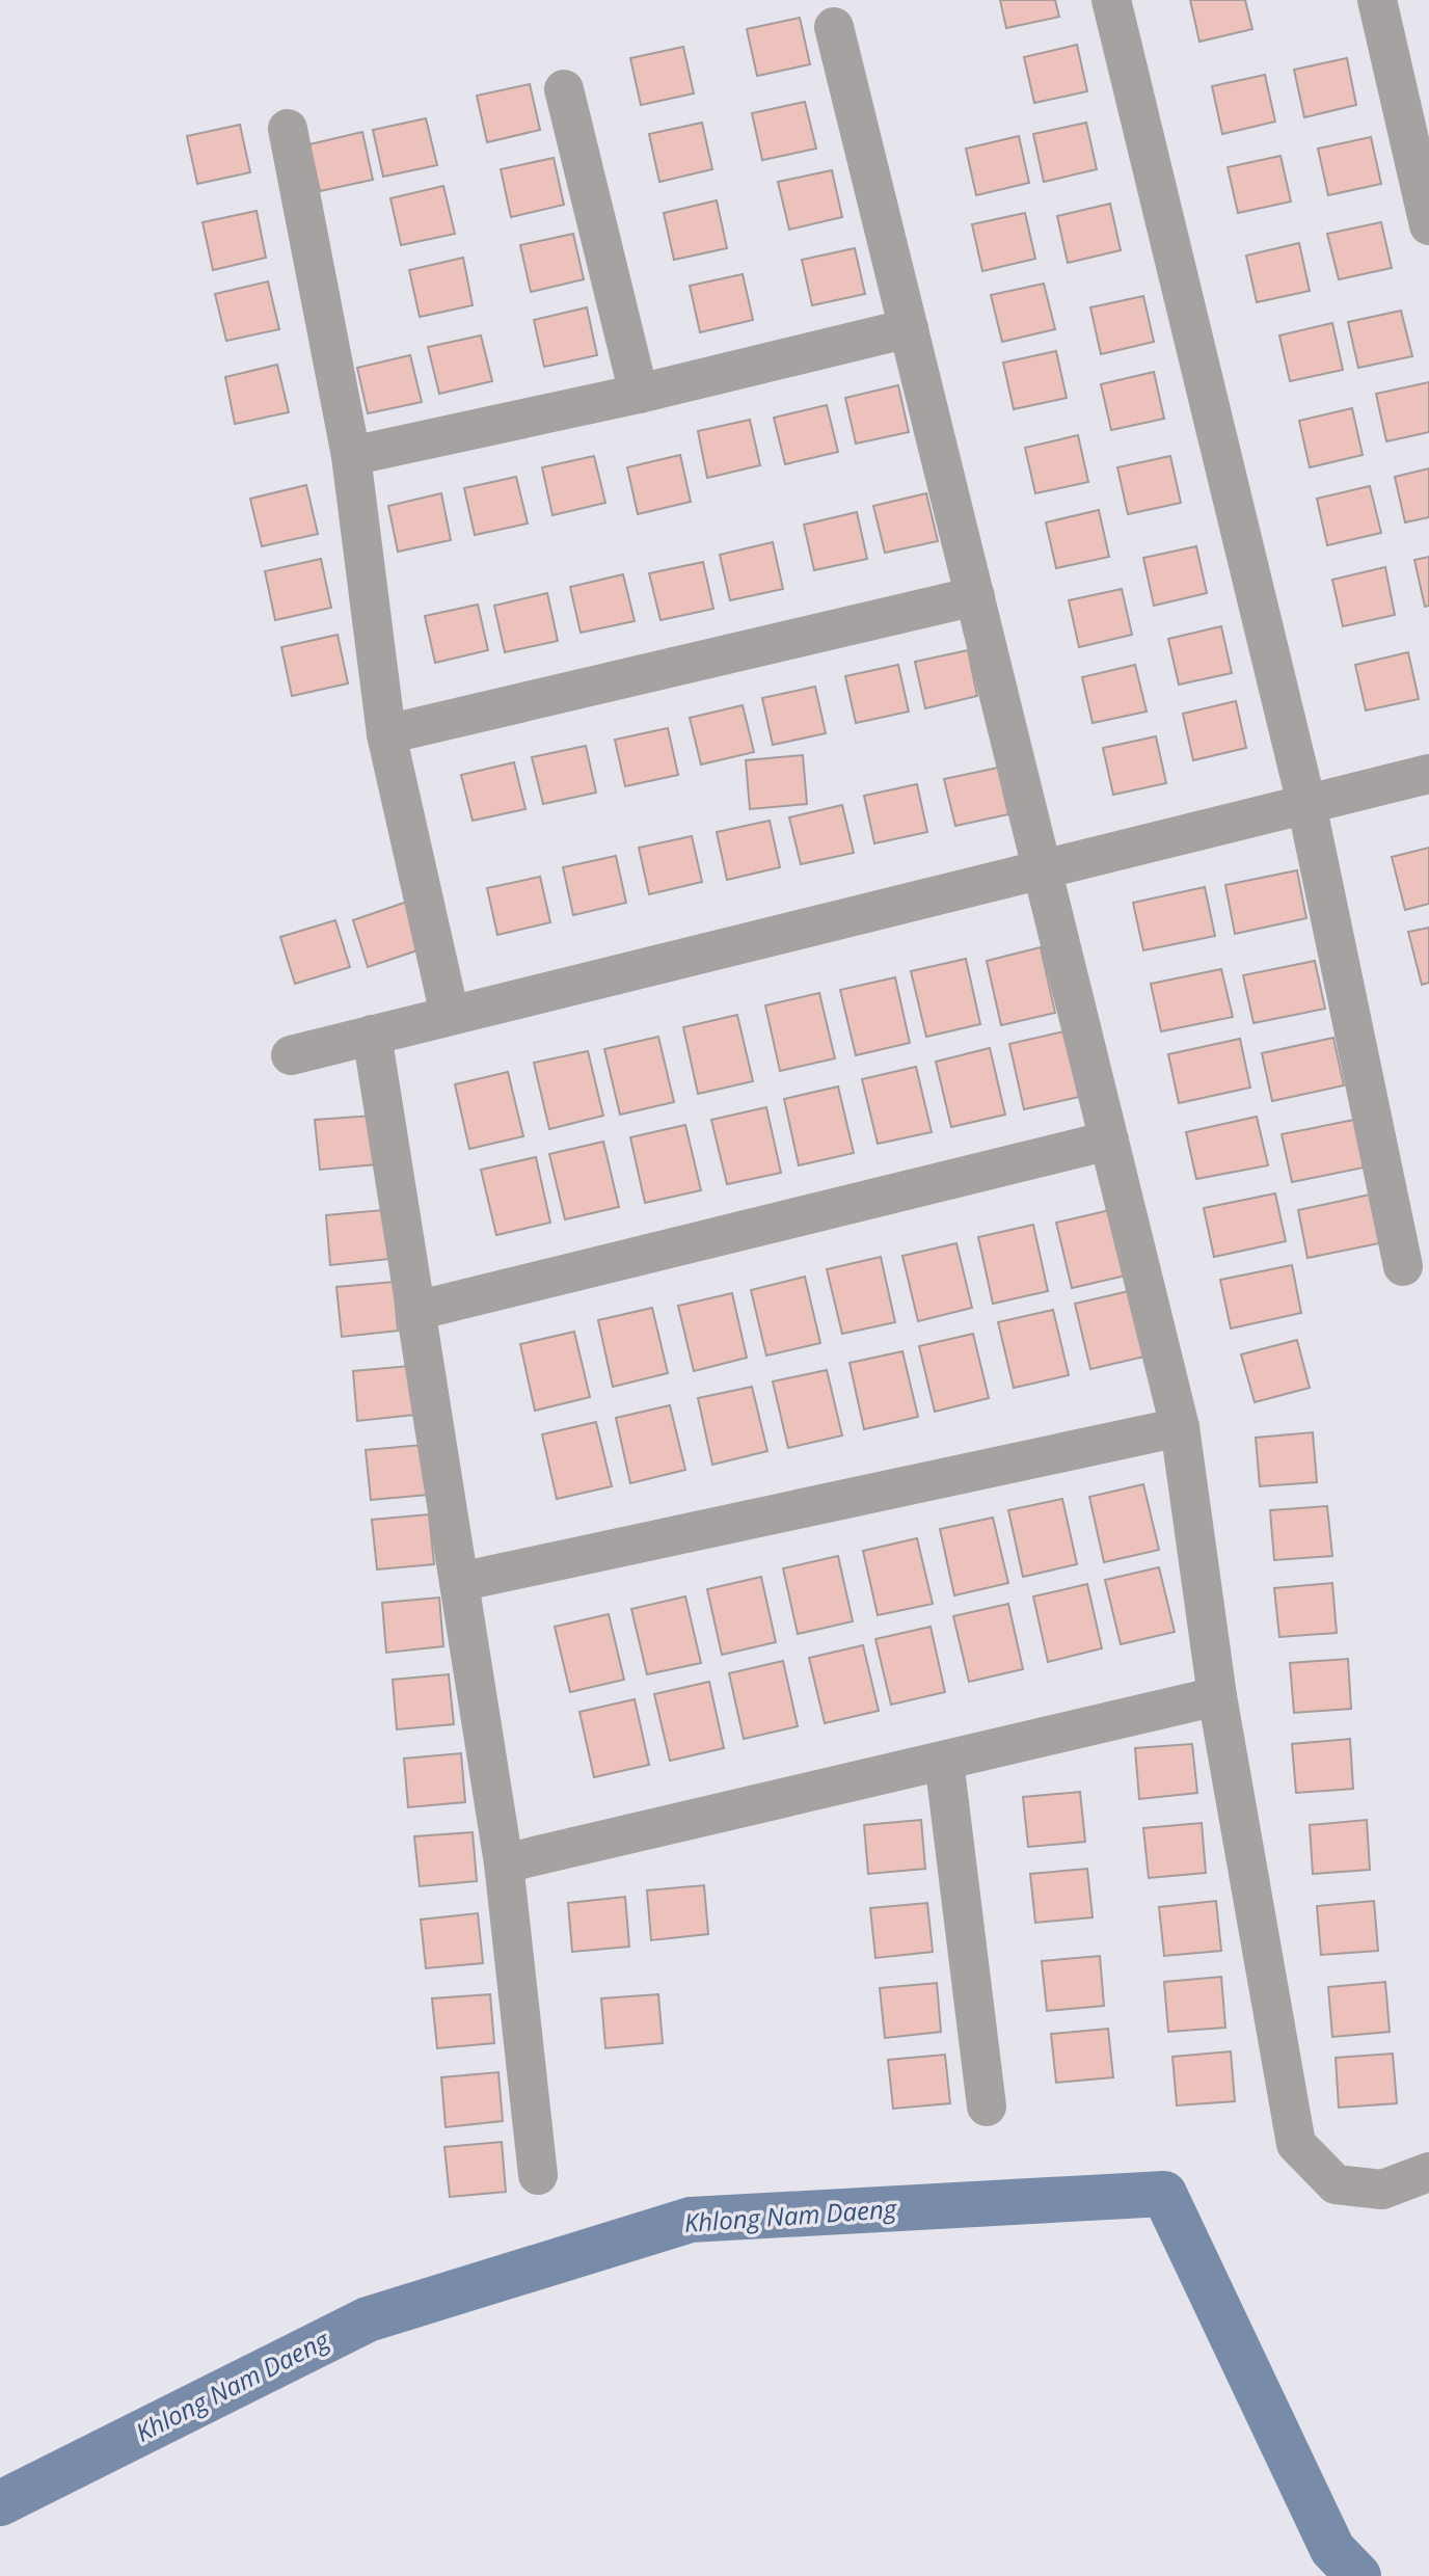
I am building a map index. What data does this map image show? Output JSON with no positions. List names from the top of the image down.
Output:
{
  "water": ["Khlong Nam Daeng"]
}
